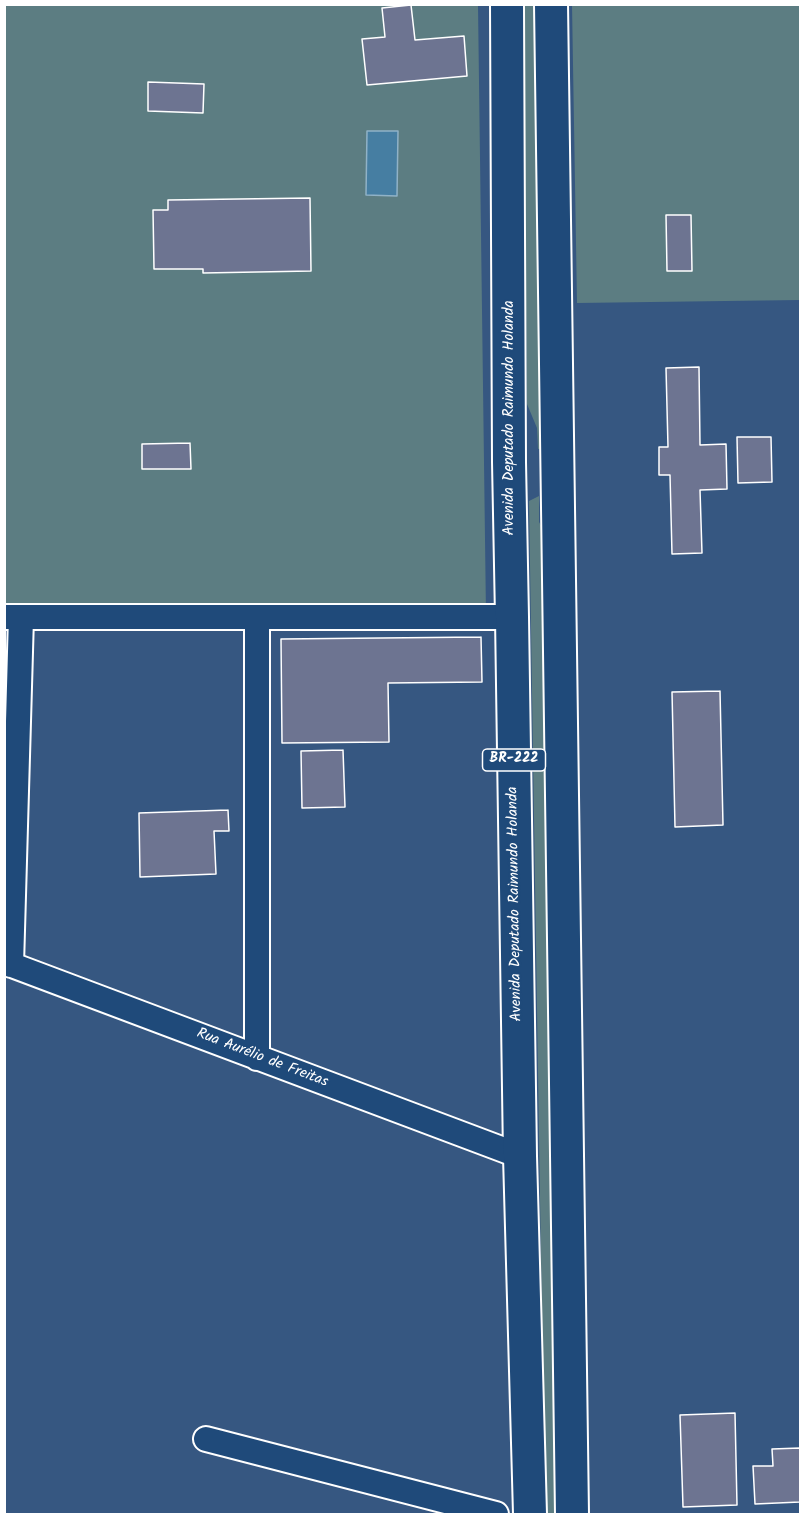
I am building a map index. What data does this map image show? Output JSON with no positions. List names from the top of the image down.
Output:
{
  "streets": {
    "main road": ["Avenida Deputado Raimundo Holanda", "BR-222"],
    "street": ["Rua Aurélio de Freitas"]
  },
  "crossings": [
    ["Avenida Deputado Raimundo Holanda", "Rua Aurélio de Freitas"]
  ]
}
